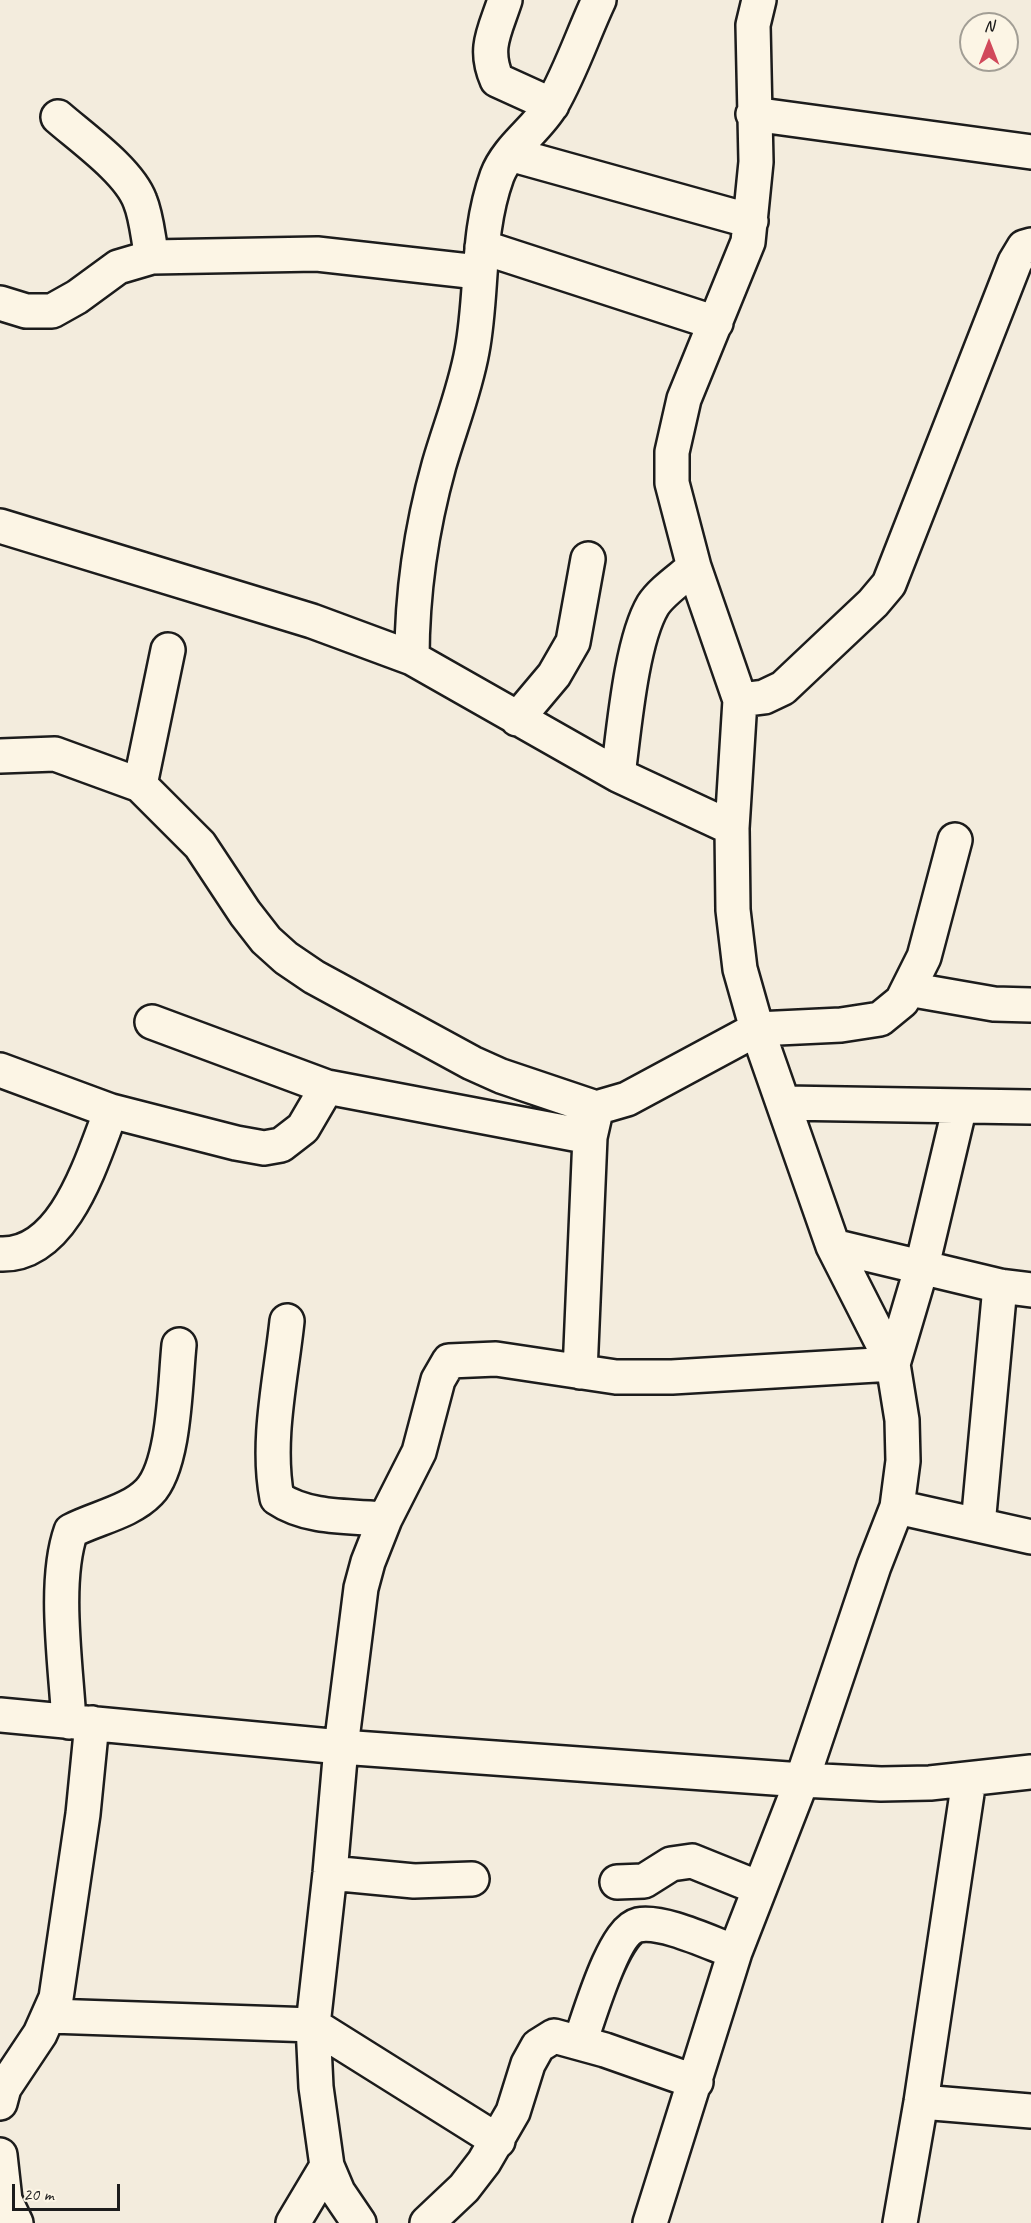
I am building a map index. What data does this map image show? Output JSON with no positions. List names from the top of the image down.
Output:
{
  "scale_bar": "20 m",
  "north": "top"
}
